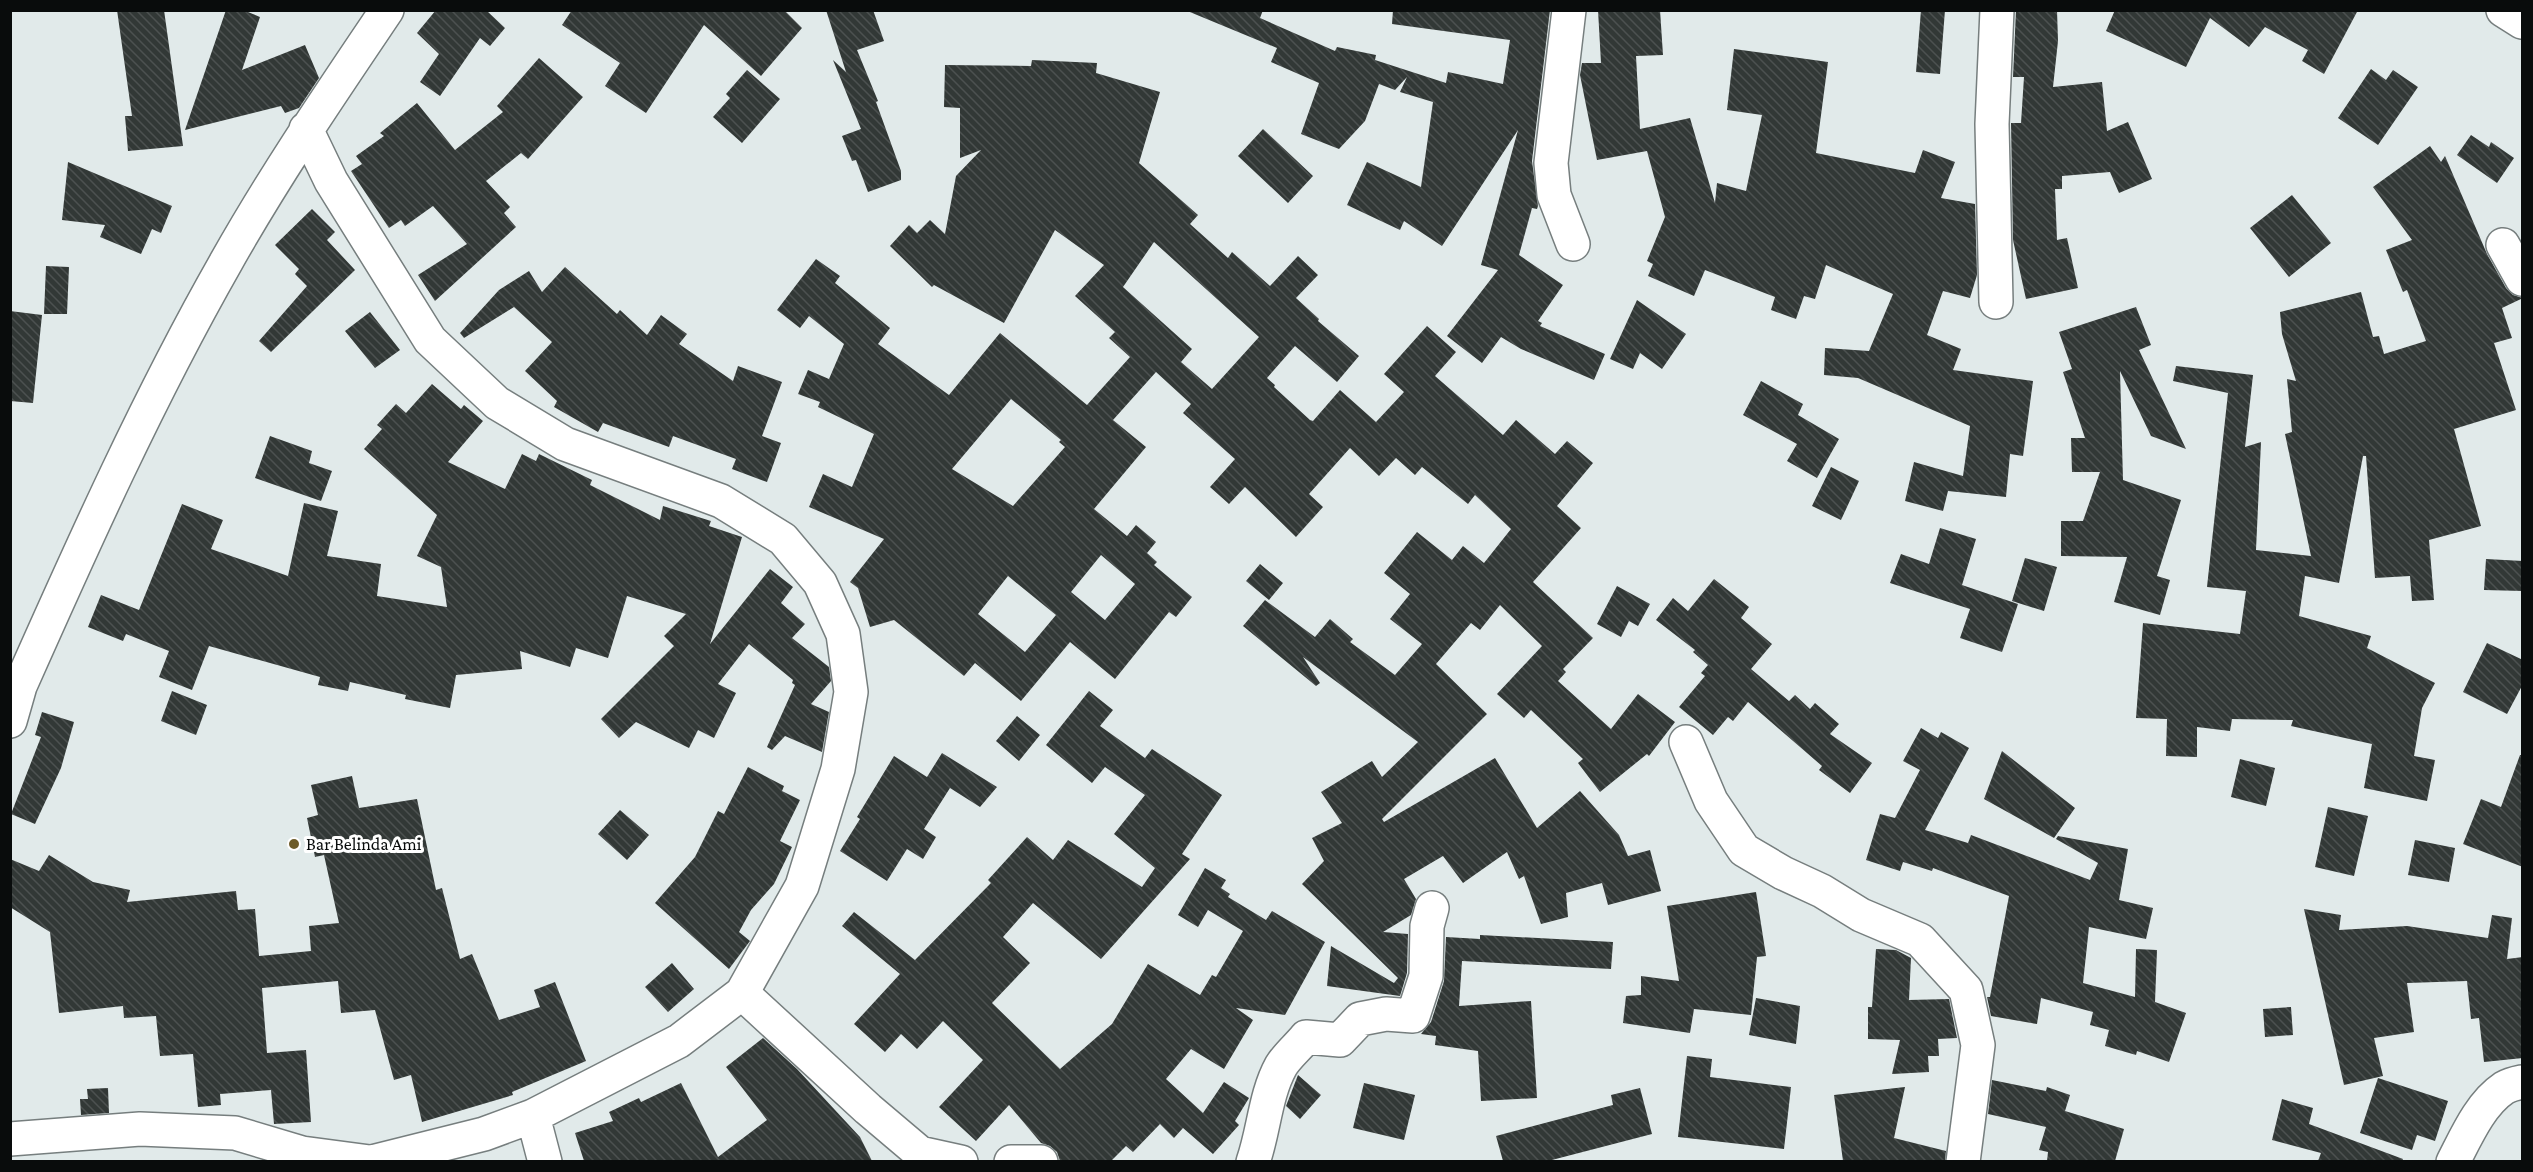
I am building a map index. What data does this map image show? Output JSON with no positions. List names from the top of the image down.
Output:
{
  "places": ["Bar Belinda Ami"]
}
